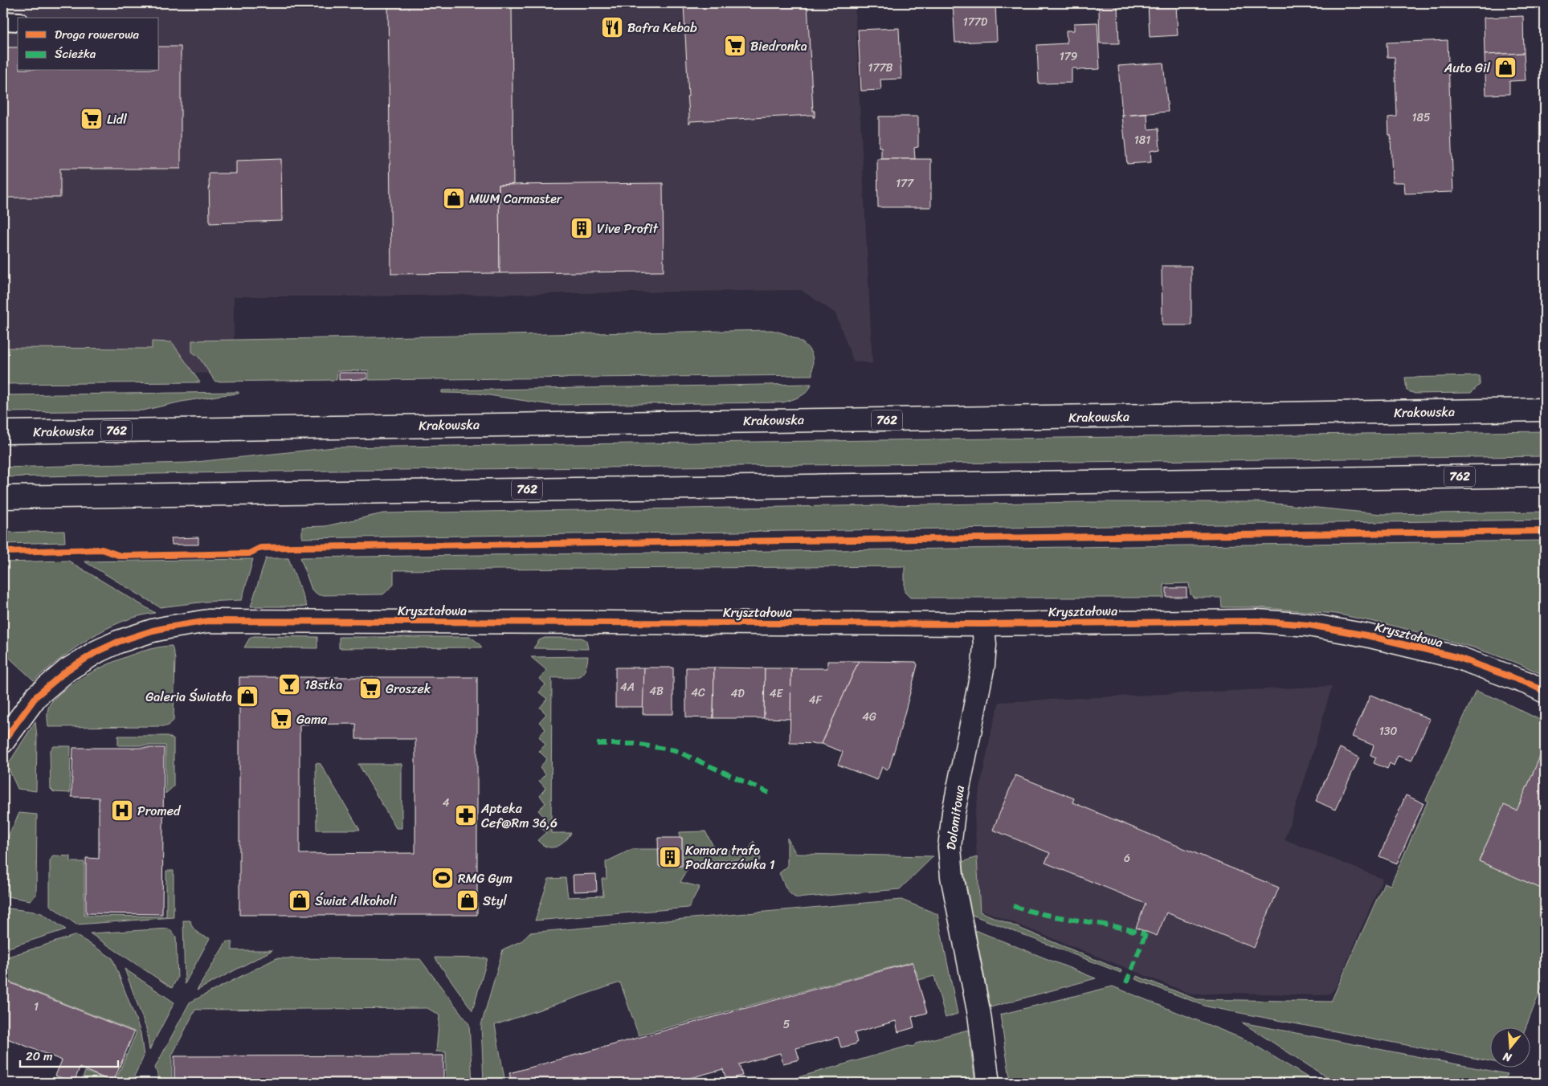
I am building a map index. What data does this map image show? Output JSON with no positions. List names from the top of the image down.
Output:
{
  "streets": {
    "main road": [
      "Krakowska",
      "762",
      "Kryształowa",
      "Dolomitowa"
    ]
  },
  "crossings": [
    ["Kryształowa", "Dolomitowa"]
  ],
  "places": {
    "restaurant": ["Bafra Kebab"],
    "supermarket": [
      "Biedronka",
      "Lidl",
      "Groszek",
      "Gama"
    ],
    "shop": [
      "Auto Gil",
      "MWM Carmaster",
      "Galeria Światła",
      "Świat Alkoholi",
      "Styl"
    ],
    "building": ["Vive Profit", "Komora trafo Podkarczówka 1"],
    "bar": ["18stka"],
    "hospital": ["Promed"],
    "pharmacy": ["Apteka Cef@Rm 36,6"],
    "sports": ["RMG Gym"]
  },
  "house_numbers": [
    "177D",
    "179",
    "177B",
    "185",
    "181",
    "177",
    "4A",
    "4B",
    "4C",
    "4D",
    "4E",
    "4F",
    "4G",
    "130",
    "4",
    "6",
    "1",
    "5"
  ],
  "legend": ["Droga rowerowa", "Ścieżka"],
  "scale_bar": "20 m",
  "north": "bottom"
}
